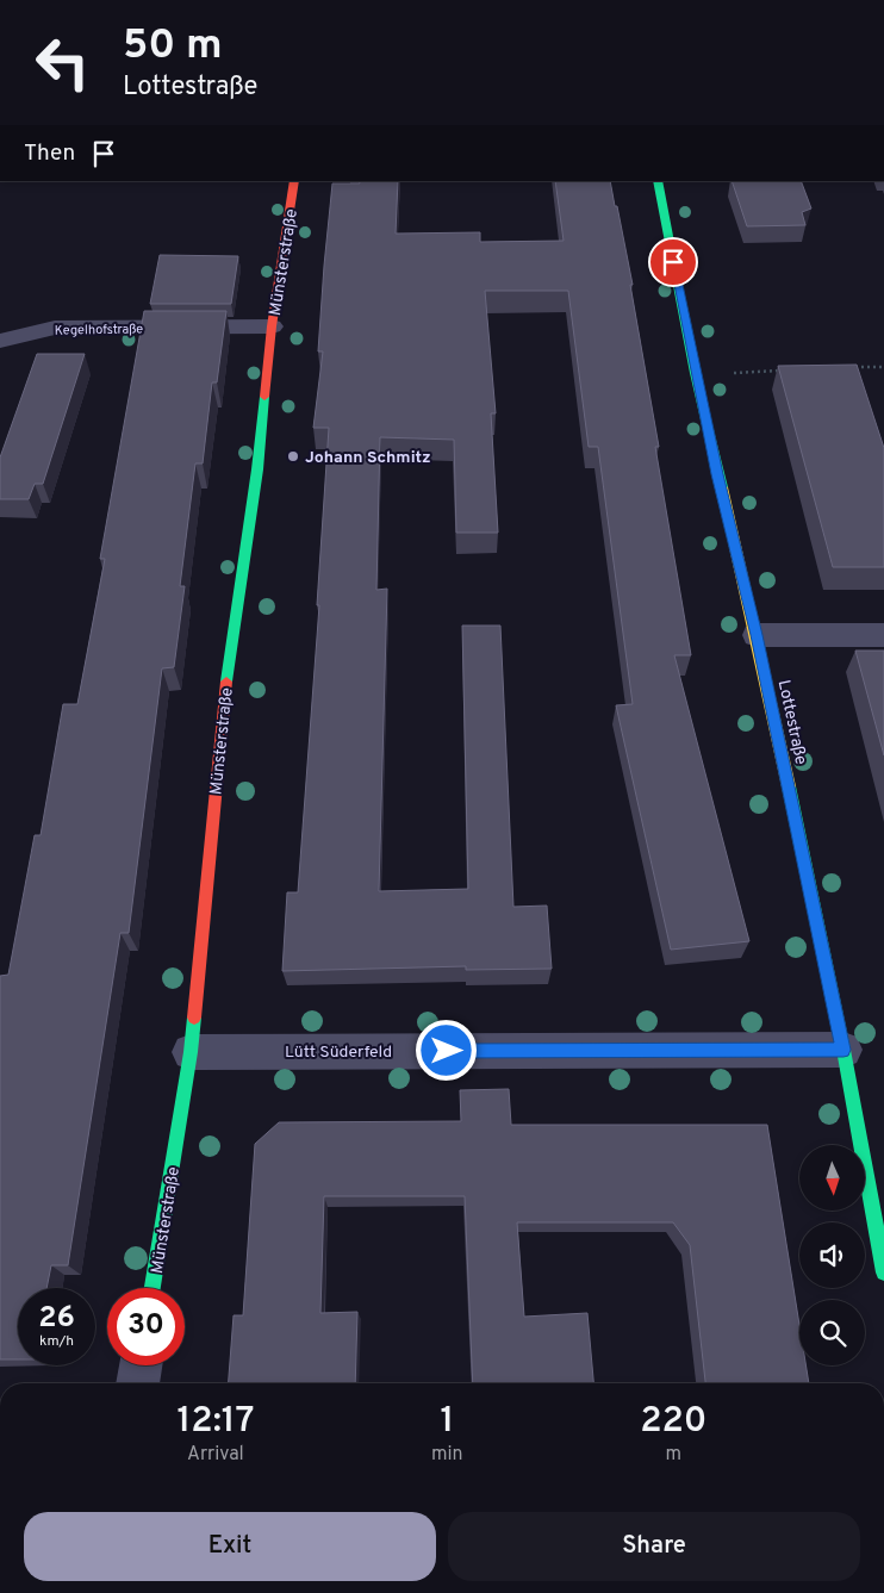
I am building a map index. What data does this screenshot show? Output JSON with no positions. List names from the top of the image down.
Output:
{
  "streets": {
    "street": [
      "Münsterstraße",
      "Kegelhofstraße",
      "Lottestraße",
      "Lütt Süderfeld"
    ]
  },
  "crossings": [
    ["Münsterstraße", "Kegelhofstraße"],
    ["Münsterstraße", "Lütt Süderfeld"],
    ["Lottestraße", "Lütt Süderfeld"]
  ],
  "places": ["Johann Schmitz"],
  "north": "bottom",
  "page": {
    "turn": ["50 m", "Lottestraße"],
    "then": "Then",
    "speed": "26 km/h",
    "limit": "30",
    "eta": [
      "12:17",
      "Arrival",
      "1",
      "min",
      "220",
      "m"
    ],
    "buttons": ["Exit", "Share"]
  }
}
